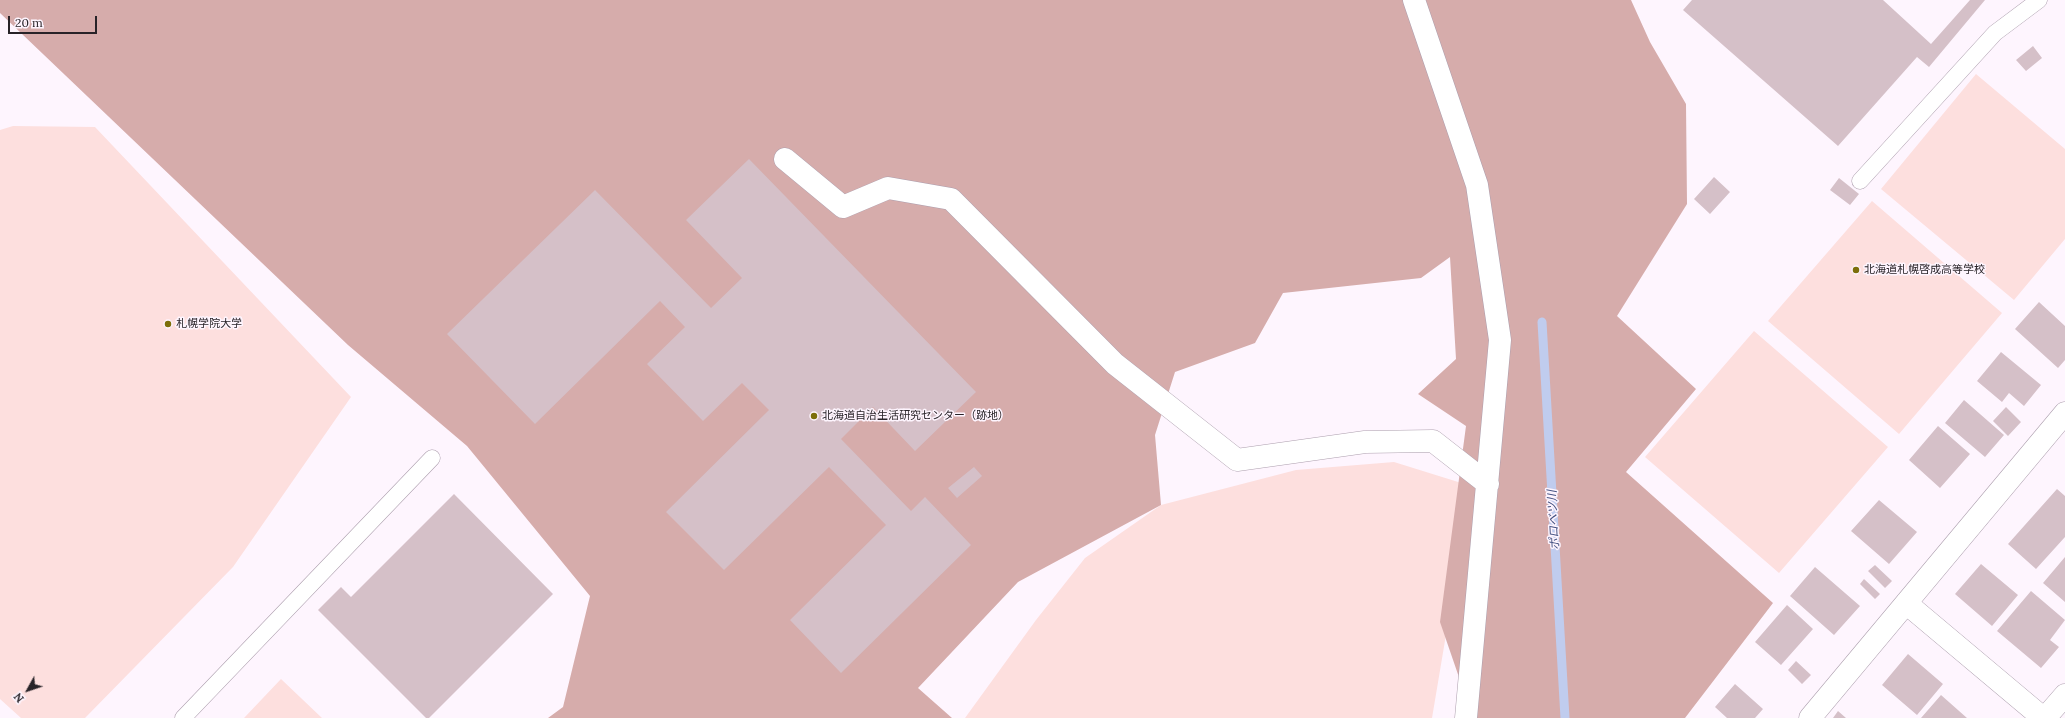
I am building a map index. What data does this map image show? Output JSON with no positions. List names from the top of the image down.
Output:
{
  "water": ["ポロベツ川"],
  "places": ["北海道札幌啓成高等学校", "札幌学院大学", "北海道自治生活研究センター（跡地）"],
  "scale_bar": "20 m",
  "north": "bottom left"
}
